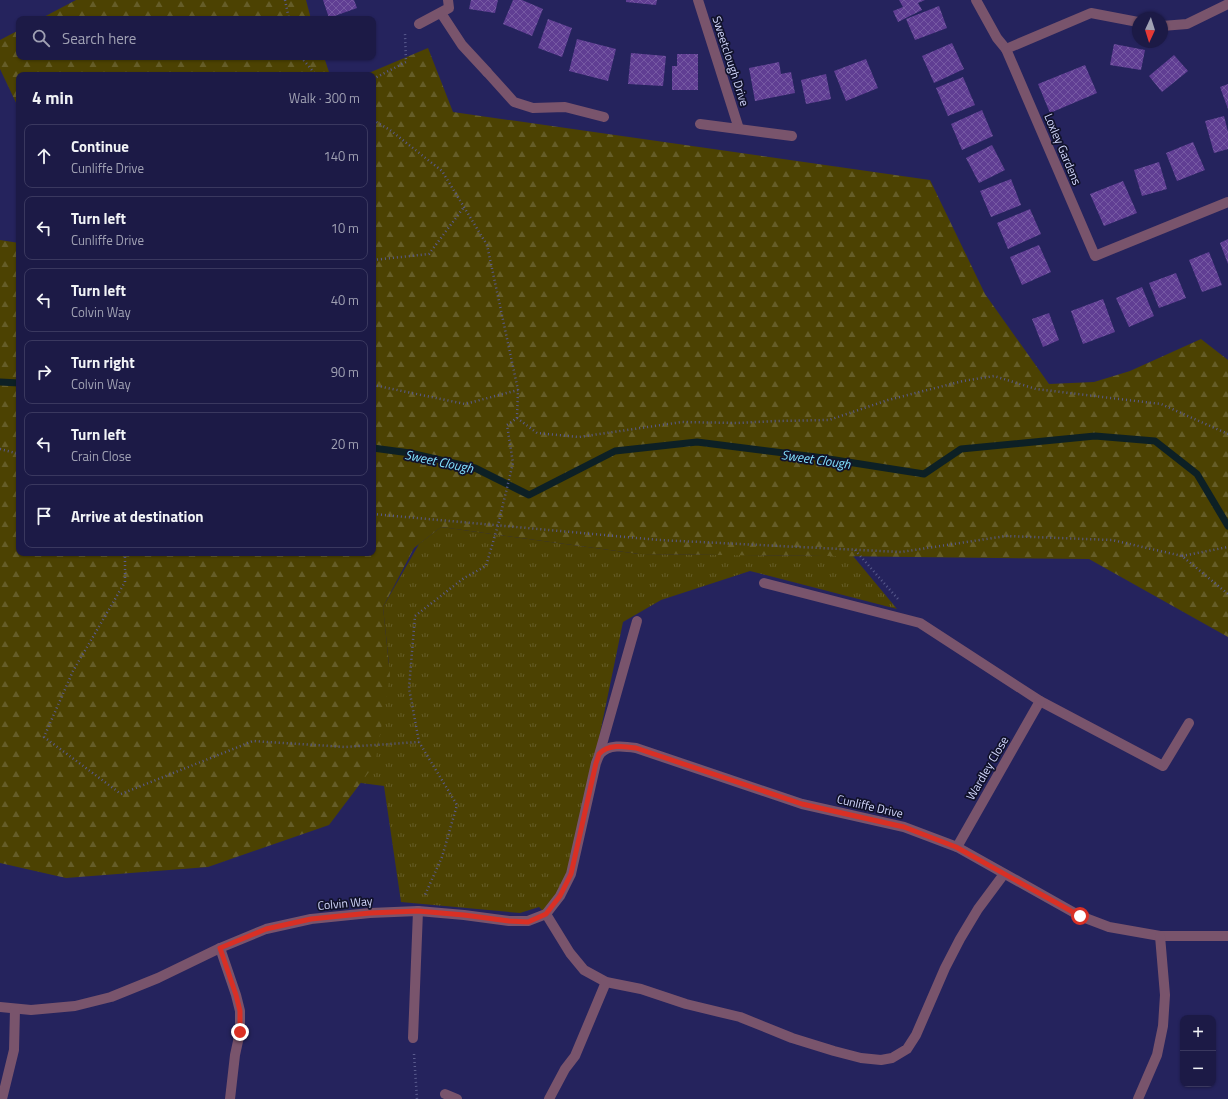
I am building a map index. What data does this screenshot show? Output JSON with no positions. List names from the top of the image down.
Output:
{
  "streets": {
    "street": [
      "Sweetclough Drive",
      "Loxley Gardens",
      "Wardley Close",
      "Cunliffe Drive",
      "Colvin Way"
    ]
  },
  "crossings": [
    ["Wardley Close", "Cunliffe Drive"],
    ["Cunliffe Drive", "Colvin Way"]
  ],
  "water": ["Sweet Clough"],
  "north": "bottom",
  "page": {
    "search": "Search here",
    "heading": ["4 min", "Walk · 300 m"],
    "list": [
      ["Continue", "Cunliffe Drive", "140 m"],
      ["Turn left", "Cunliffe Drive", "10 m"],
      ["Turn left", "Colvin Way", "40 m"],
      ["Turn right", "Colvin Way", "90 m"],
      ["Turn left", "Crain Close", "20 m"],
      "Arrive at destination"
    ],
    "map_buttons": ["+", "−"]
  }
}
